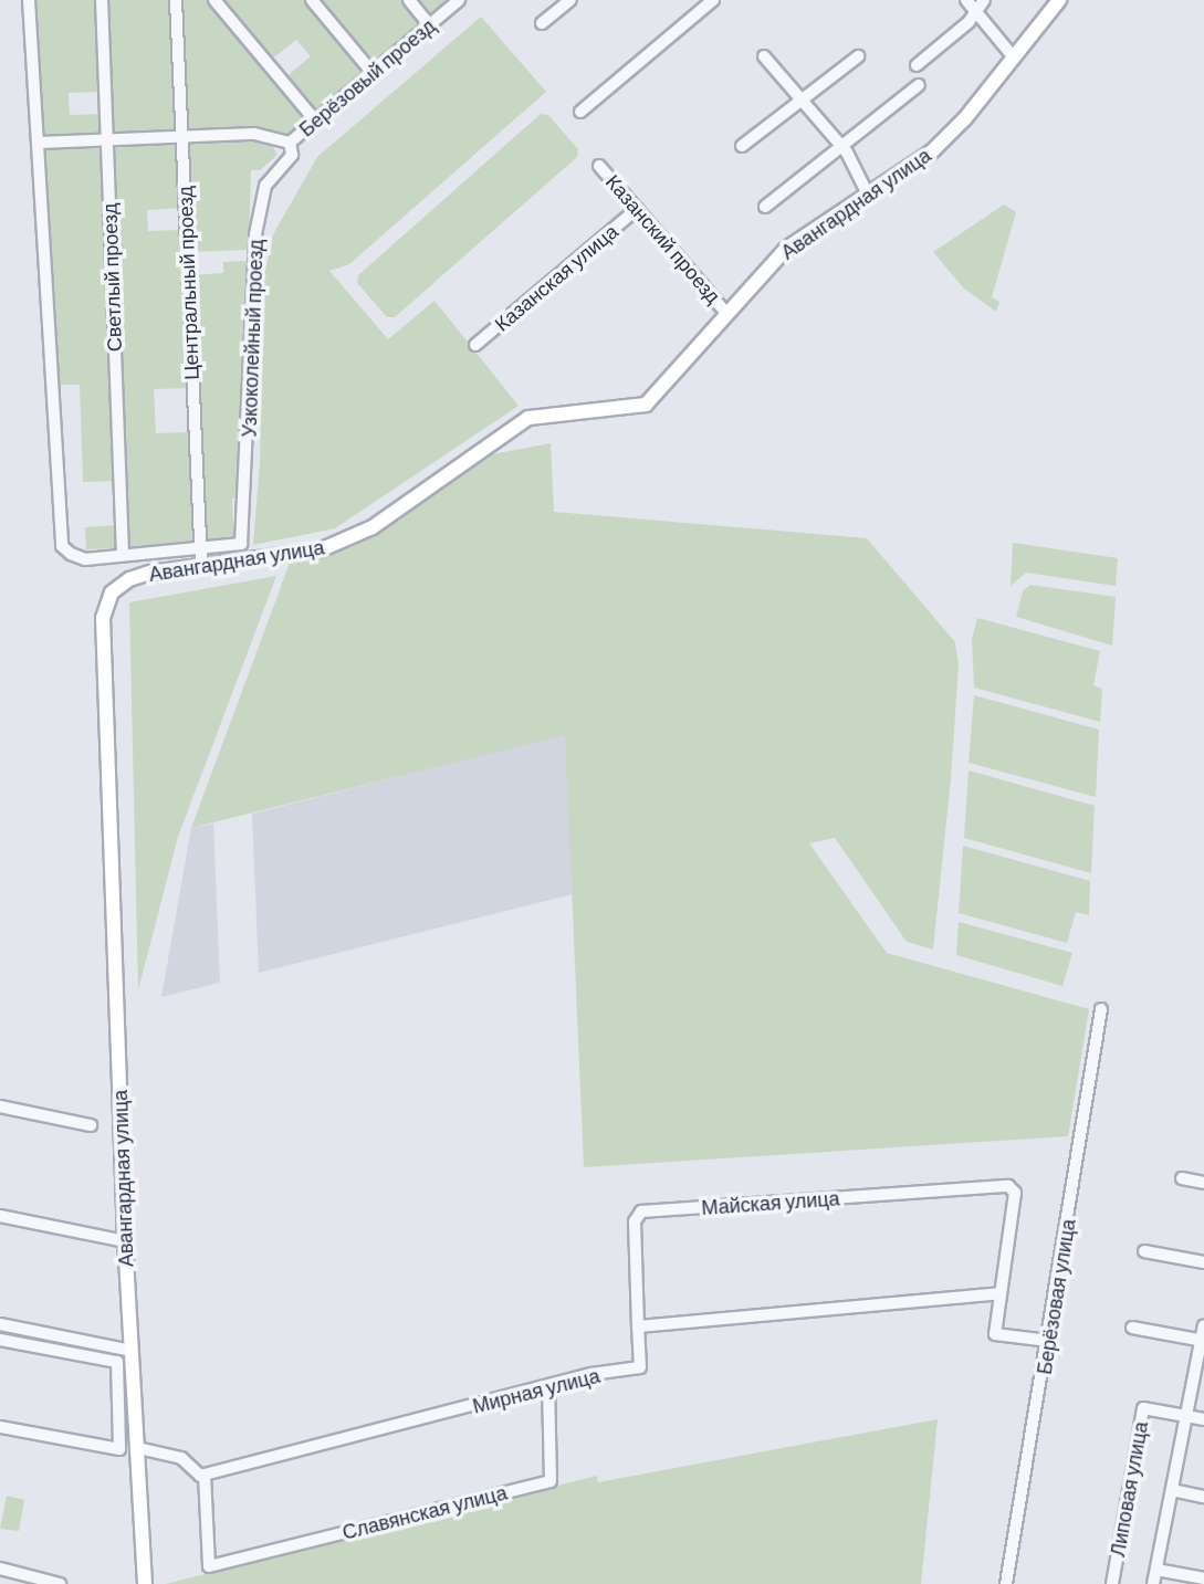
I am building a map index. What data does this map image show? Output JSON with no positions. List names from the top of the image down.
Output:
{
  "streets": {
    "main road": ["Авангардная улица"],
    "street": [
      "Берёзовый проезд",
      "Казанский проезд",
      "Светлый проезд",
      "Казанская улица",
      "Центральный проезд",
      "Узкоколейный проезд",
      "Майская улица",
      "Берёзовая улица",
      "Мирная улица",
      "Липовая улица",
      "Славянская улица"
    ]
  },
  "crossings": [
    ["Берёзовый проезд", "Светлый проезд"],
    ["Берёзовый проезд", "Центральный проезд"],
    ["Берёзовый проезд", "Узкоколейный проезд"],
    ["Авангардная улица", "Казанский проезд"],
    ["Авангардная улица", "Центральный проезд"],
    ["Казанский проезд", "Казанская улица"],
    ["Центральный проезд", "Узкоколейный проезд"],
    ["Майская улица", "Мирная улица"],
    ["Мирная улица", "Славянская улица"]
  ]
}
